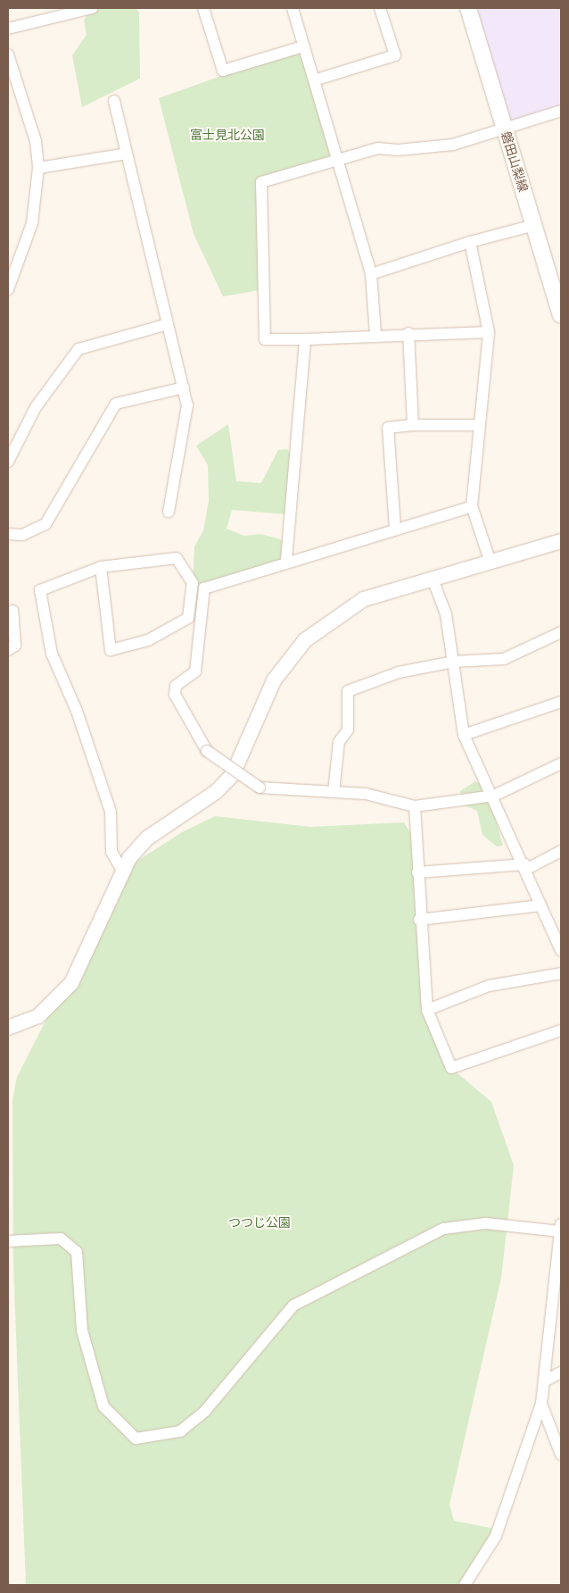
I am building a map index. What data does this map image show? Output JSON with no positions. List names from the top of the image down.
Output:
{
  "streets": {
    "main road": ["磐田山梨線"]
  },
  "parks": ["富士見北公園", "つつじ公園"]
}
